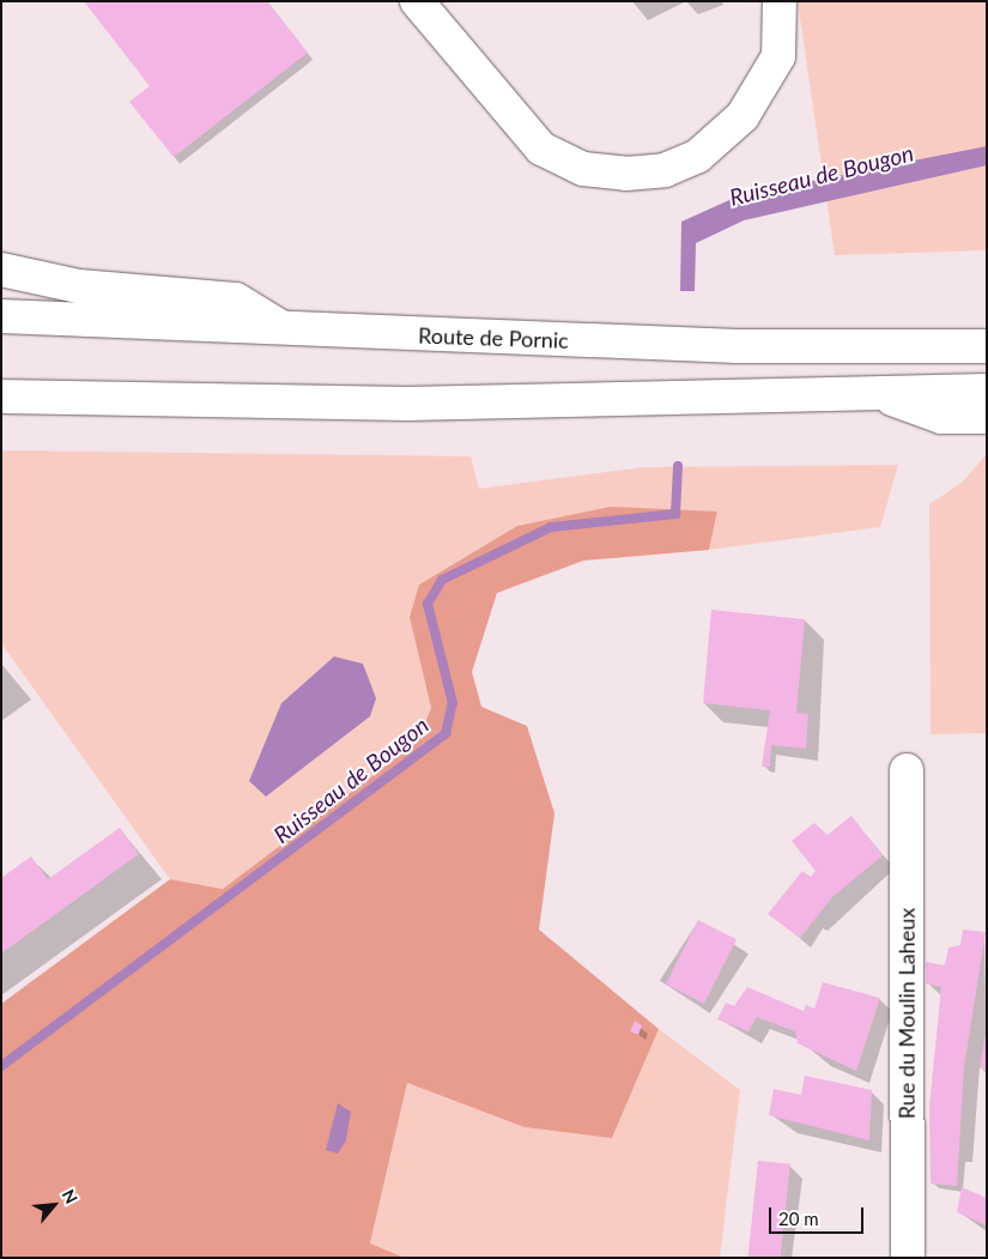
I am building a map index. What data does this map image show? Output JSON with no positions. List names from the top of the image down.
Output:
{
  "streets": {
    "main road": ["Route de Pornic", "Rue du Moulin Laheux"]
  },
  "water": ["Ruisseau de Bougon"],
  "scale_bar": "20 m",
  "north": "top right"
}
